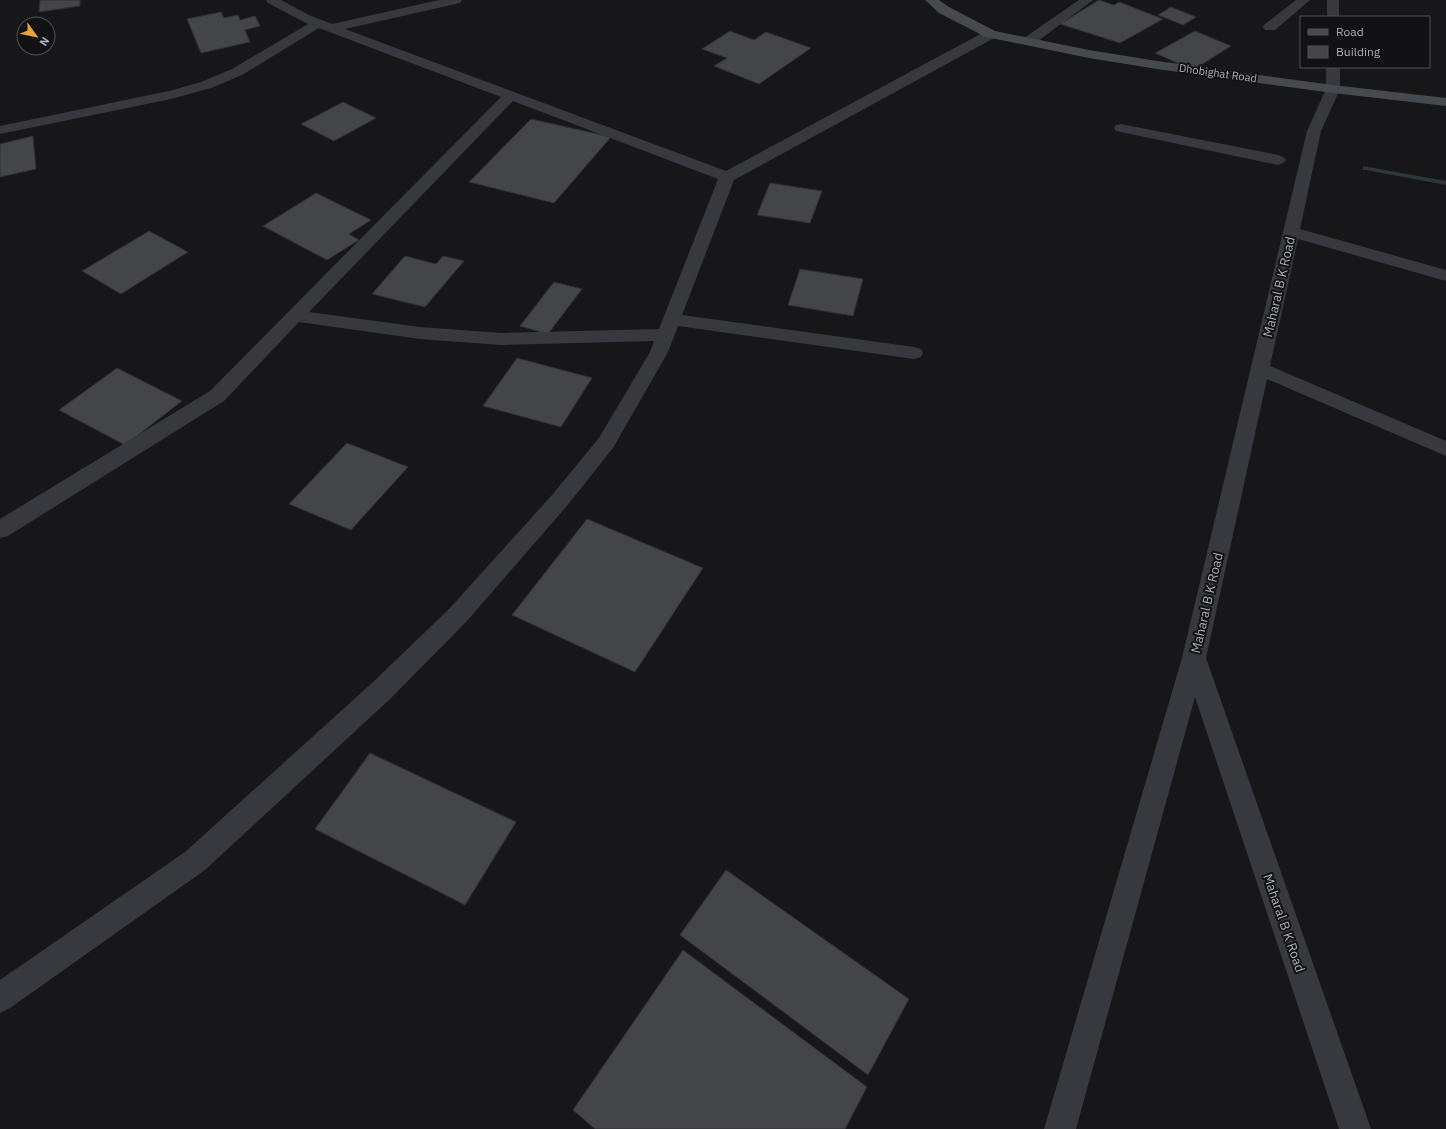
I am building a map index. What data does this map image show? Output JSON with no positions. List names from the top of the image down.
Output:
{
  "streets": {
    "street": ["Dhobighat Road", "Maharal B K Road"]
  },
  "crossings": [
    ["Dhobighat Road", "Maharal B K Road"]
  ],
  "legend": ["Road", "Building"],
  "north": "bottom right"
}
